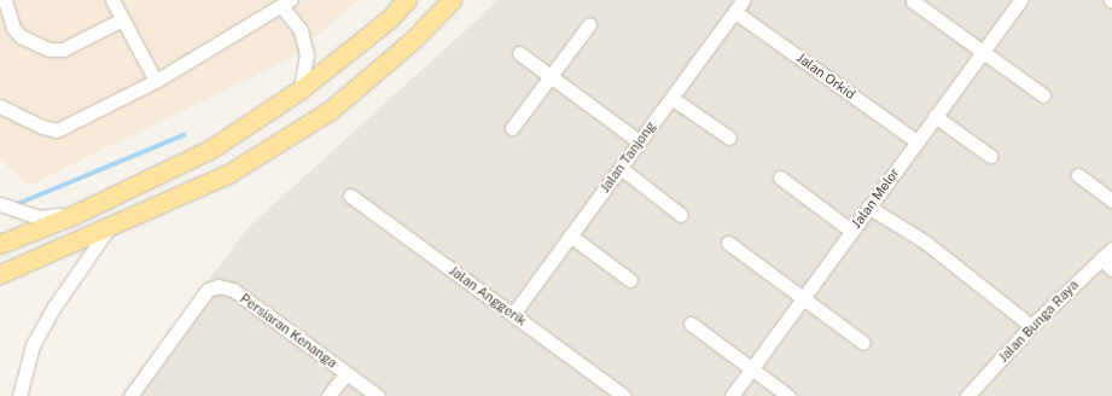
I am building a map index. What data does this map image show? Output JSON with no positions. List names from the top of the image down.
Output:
{
  "streets": {
    "street": [
      "Jalan Orkid",
      "Jalan Tanjong",
      "Jalan Melor",
      "Jalan Anggerik",
      "Jalan Bunga Raya",
      "Persiaran Kenanga"
    ]
  },
  "crossings": [
    ["Jalan Orkid", "Jalan Tanjong"],
    ["Jalan Orkid", "Jalan Melor"],
    ["Jalan Tanjong", "Jalan Anggerik"]
  ]
}
